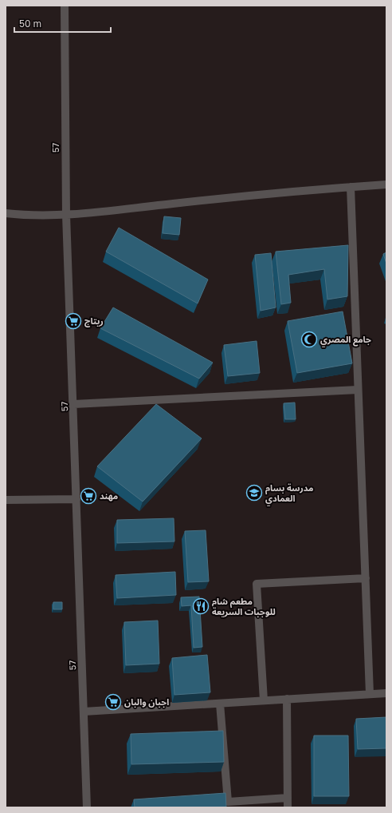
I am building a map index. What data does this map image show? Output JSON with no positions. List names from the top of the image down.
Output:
{
  "streets": {
    "street": ["57"]
  },
  "places": {
    "supermarket": ["ريتاج", "مهند", "اجبان والبان"],
    "mosque": ["جامع المصري"],
    "school or university": ["مدرسة بسام العمادي"],
    "restaurant": ["مطعم شام للوجبات السريعة"]
  },
  "scale_bar": "50 m"
}
